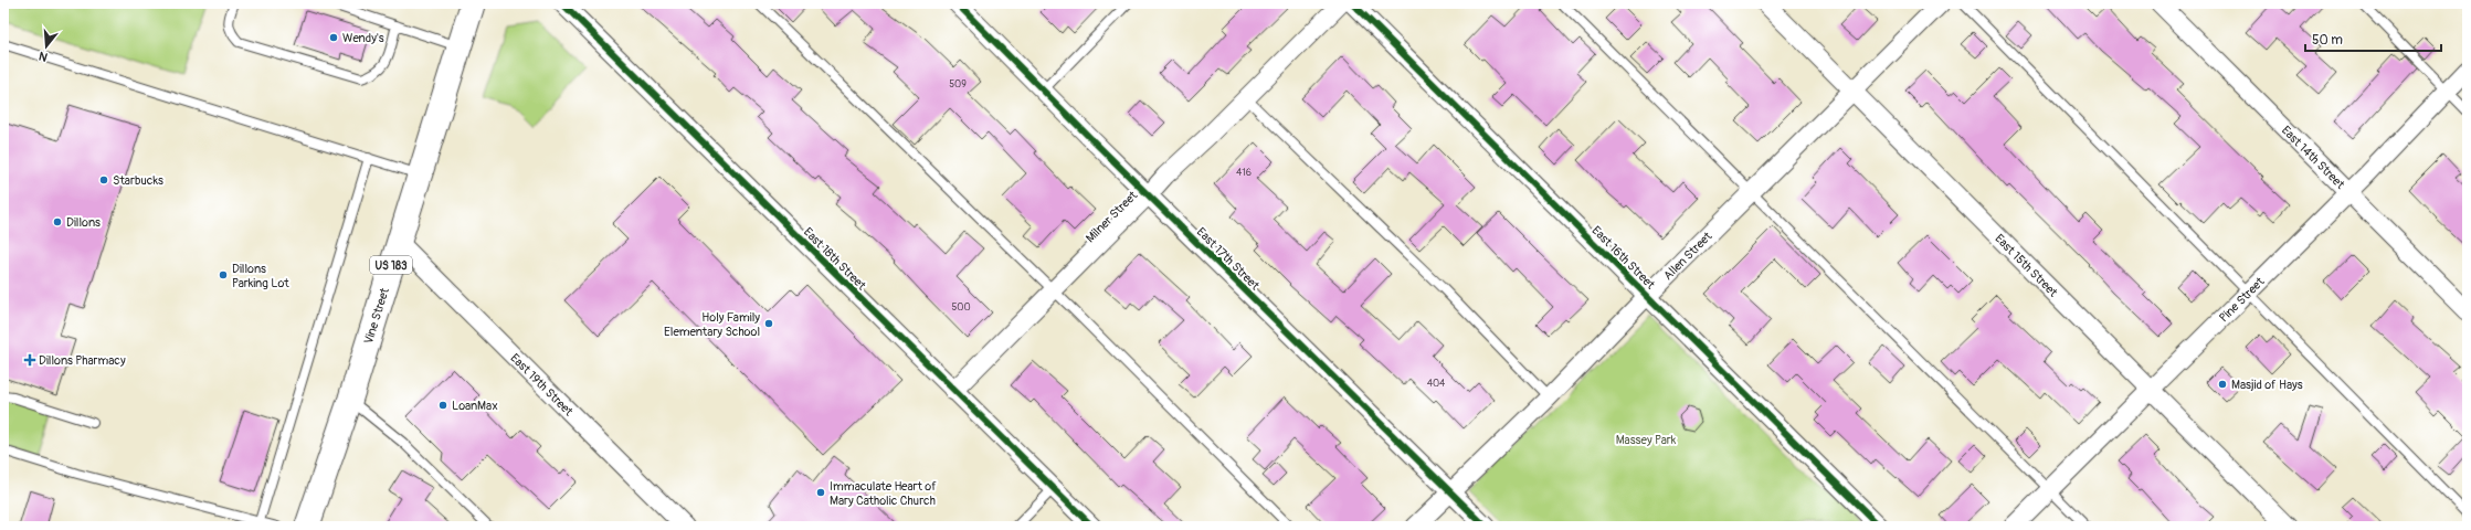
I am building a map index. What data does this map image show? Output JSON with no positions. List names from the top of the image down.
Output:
{
  "streets": {
    "main road": ["US 183", "Vine Street"],
    "street": [
      "East 14th Street",
      "Milner Street",
      "Allen Street",
      "East 16th Street",
      "East 18th Street",
      "East 17th Street",
      "East 15th Street",
      "Pine Street",
      "East 19th Street"
    ]
  },
  "crossings": [
    ["East 14th Street", "Pine Street"],
    ["Milner Street", "East 18th Street"],
    ["Milner Street", "East 17th Street"],
    ["Allen Street", "East 16th Street"],
    ["Allen Street", "East 17th Street"],
    ["Allen Street", "East 15th Street"],
    ["East 15th Street", "Pine Street"],
    ["Vine Street", "East 19th Street"]
  ],
  "parks": ["Massey Park"],
  "places": {
    "other": [
      "Wendy's",
      "Starbucks",
      "Dillons",
      "Dillons Parking Lot",
      "Holy Family Elementary School",
      "Masjid of Hays",
      "LoanMax",
      "Immaculate Heart of Mary Catholic Church"
    ],
    "health": ["Dillons Pharmacy"]
  },
  "house_numbers": [
    "509",
    "416",
    "500",
    "404"
  ],
  "scale_bar": "50 m",
  "north": "bottom"
}
